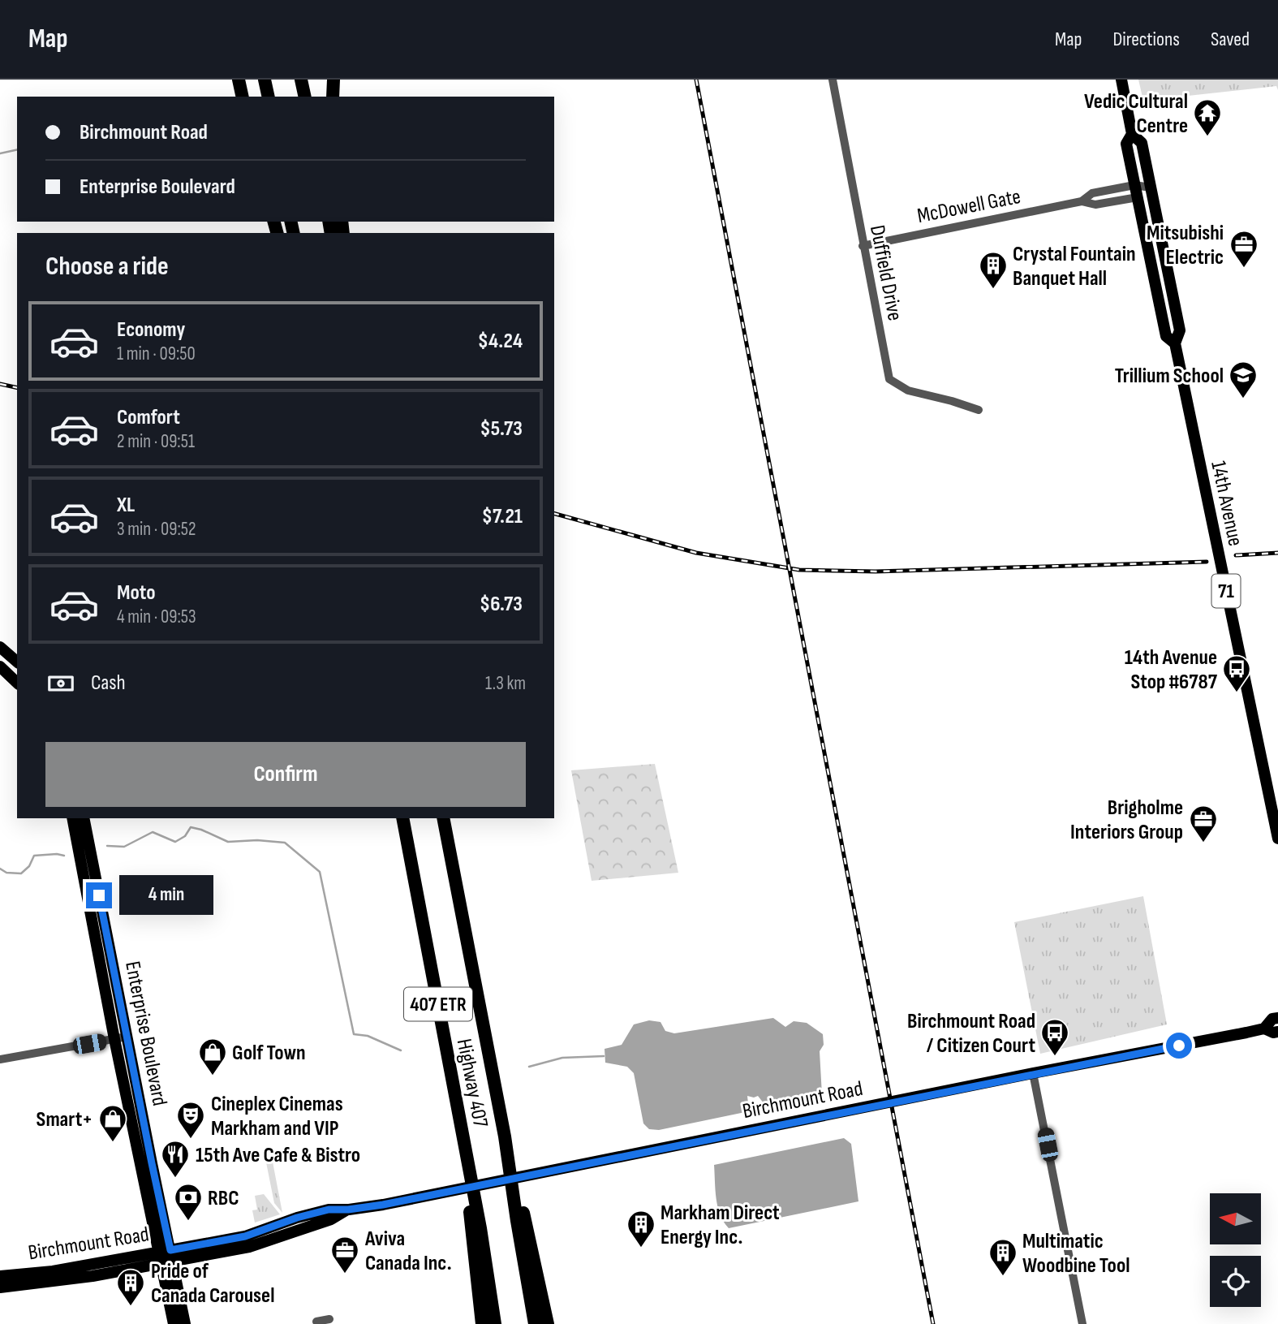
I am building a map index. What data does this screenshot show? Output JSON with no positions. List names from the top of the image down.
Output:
{
  "streets": {
    "highway": ["407 ETR", "Highway 407"],
    "main road": [
      "14th Avenue",
      "71",
      "Enterprise Boulevard",
      "Birchmount Road"
    ],
    "street": ["McDowell Gate", "Duffield Drive"]
  },
  "crossings": [
    ["McDowell Gate", "Duffield Drive"],
    ["McDowell Gate", "14th Avenue"],
    ["Enterprise Boulevard", "Birchmount Road"]
  ],
  "places": {
    "temple": ["Vedic Cultural Centre"],
    "office": ["Mitsubishi Electric", "Brigholme Interiors Group", "Aviva Canada Inc."],
    "building": [
      "Crystal Fountain Banquet Hall",
      "Markham Direct Energy Inc.",
      "Multimatic Woodbine Tool",
      "Pride of Canada Carousel"
    ],
    "school or university": ["Trillium School"],
    "bus stop": ["14th Avenue Stop #6787", "Birchmount Road / Citizen Court"],
    "shop": ["Golf Town", "Smart+"],
    "theatre": ["Cineplex Cinemas Markham and VIP"],
    "restaurant": ["15th Ave Cafe & Bistro"],
    "bank": ["RBC"]
  },
  "north": "left",
  "page": {
    "header": "Map",
    "nav": ["Map", "Directions", "Saved"],
    "banner": ["Birchmount Road", "Enterprise Boulevard"],
    "heading": "Choose a ride",
    "list": [
      {
        "name": "Economy",
        "note": "1 min · 09:50",
        "value": "$4.24"
      },
      {
        "name": "Comfort",
        "note": "2 min · 09:51",
        "value": "$5.73"
      },
      {
        "name": "XL",
        "note": "3 min · 09:52",
        "value": "$7.21"
      },
      {
        "name": "Moto",
        "note": "4 min · 09:53",
        "value": "$6.73"
      }
    ],
    "pay": ["Cash", "1.3 km"],
    "buttons": "Confirm",
    "bubble": "4 min"
  }
}
